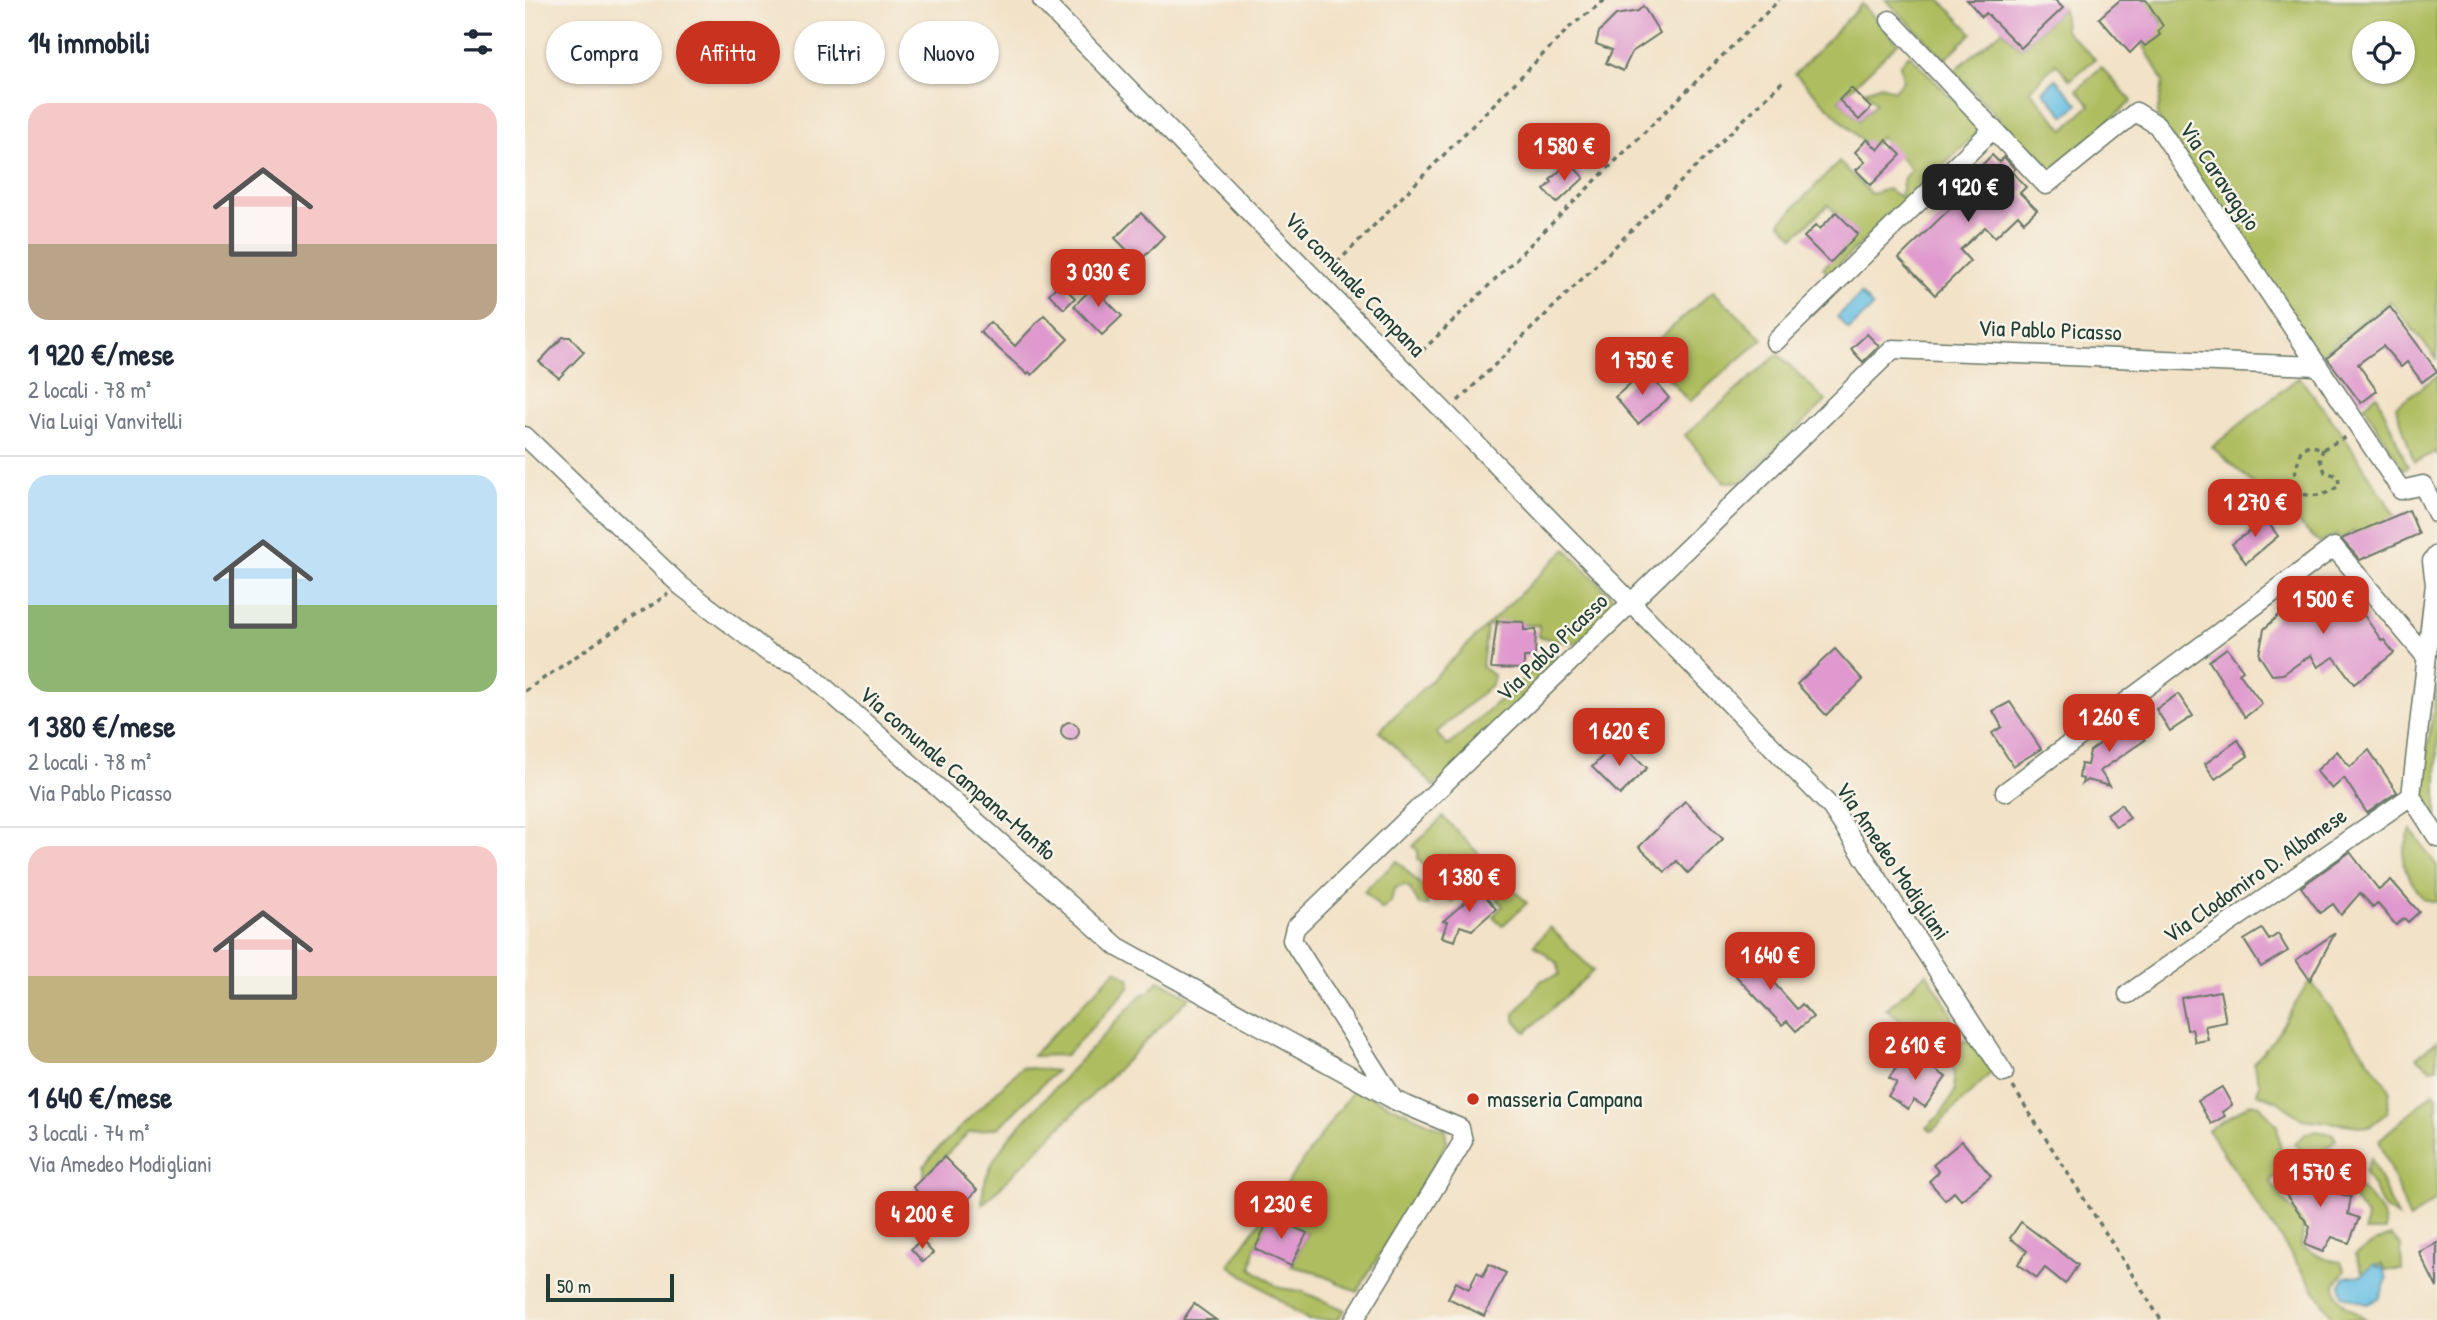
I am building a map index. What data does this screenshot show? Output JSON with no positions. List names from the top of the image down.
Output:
{
  "streets": {
    "street": [
      "Via Caravaggio",
      "Via comunale Campana",
      "Via Pablo Picasso",
      "Via comunale Campana-Manfio",
      "Via Amedeo Modigliani",
      "Via Clodomiro D. Albanese"
    ]
  },
  "crossings": [
    ["Via Caravaggio", "Via Pablo Picasso"],
    ["Via comunale Campana", "Via Pablo Picasso"],
    ["Via comunale Campana", "Via Amedeo Modigliani"],
    ["Via Pablo Picasso", "Via comunale Campana-Manfio"],
    ["Via Pablo Picasso", "Via Amedeo Modigliani"]
  ],
  "places": ["masseria Campana"],
  "scale_bar": "50 m",
  "page": {
    "heading": "14 immobili",
    "chip": [
      "Compra",
      "Affitta",
      "Filtri",
      "Nuovo"
    ],
    "list": [
      {
        "name": "1 920 €/mese",
        "note": "2 locali · 78 m² · Via Luigi Vanvitelli"
      },
      {
        "name": "1 380 €/mese",
        "note": "2 locali · 78 m² · Via Pablo Picasso"
      },
      {
        "name": "1 640 €/mese",
        "note": "3 locali · 74 m² · Via Amedeo Modigliani"
      }
    ],
    "price": [
      "1 580 €",
      "1 920 €",
      "3 030 €",
      "1 750 €",
      "1 270 €",
      "1 500 €",
      "1 260 €",
      "1 620 €",
      "1 380 €",
      "1 640 €",
      "2 610 €",
      "1 570 €",
      "1 230 €",
      "4 200 €"
    ],
    "scale": "50 m"
  }
}
